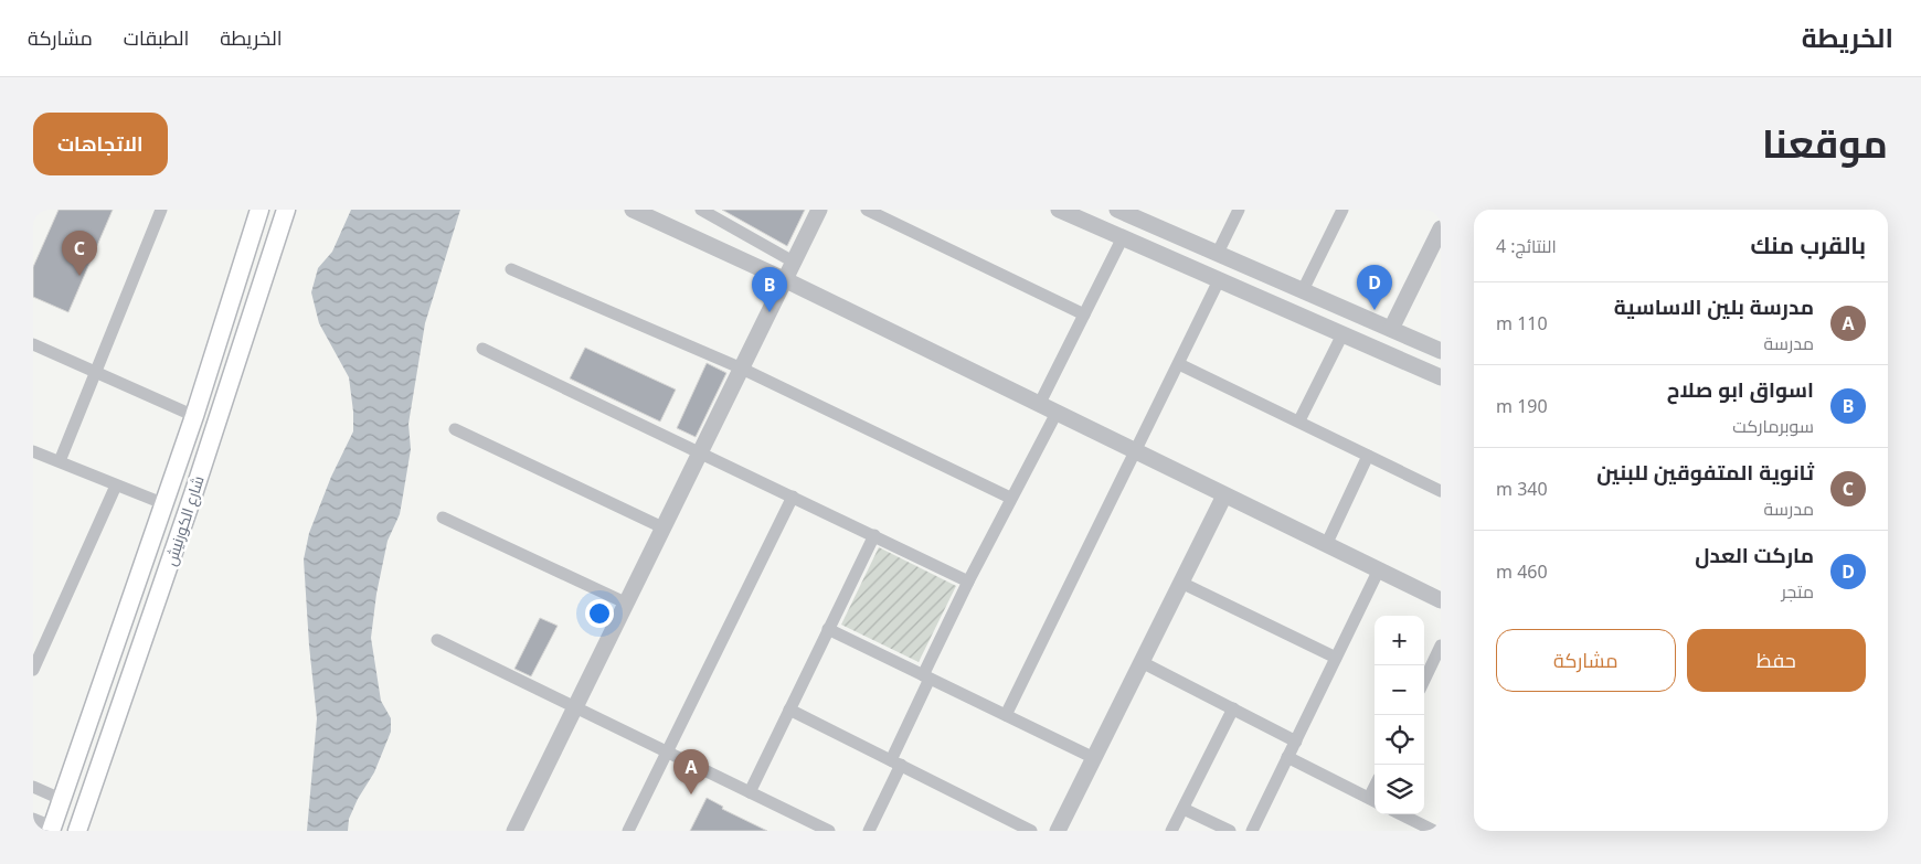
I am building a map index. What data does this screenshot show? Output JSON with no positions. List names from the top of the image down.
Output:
{
  "streets": {
    "main road": ["شارع الكورنيش"]
  },
  "page": {
    "header": "الخريطة",
    "nav": ["الخريطة", "الطبقات", "مشاركة"],
    "title": "موقعنا",
    "buttons": [
      "الاتجاهات",
      ["حفظ", "مشاركة"]
    ],
    "heading": ["بالقرب منك", "النتائج: 4"],
    "pins": [
      "C",
      "D",
      "B",
      "A"
    ],
    "list": [
      {
        "mark": "A",
        "name": "مدرسة بلين الاساسية",
        "note": "مدرسة",
        "value": "110 m"
      },
      {
        "mark": "B",
        "name": "اسواق ابو صلاح",
        "note": "سوبرماركت",
        "value": "190 m"
      },
      {
        "mark": "C",
        "name": "ثانوية المتفوقين للبنين",
        "note": "مدرسة",
        "value": "340 m"
      },
      {
        "mark": "D",
        "name": "ماركت العدل",
        "note": "متجر",
        "value": "460 m"
      }
    ],
    "map_buttons": ["+", "−"]
  }
}
